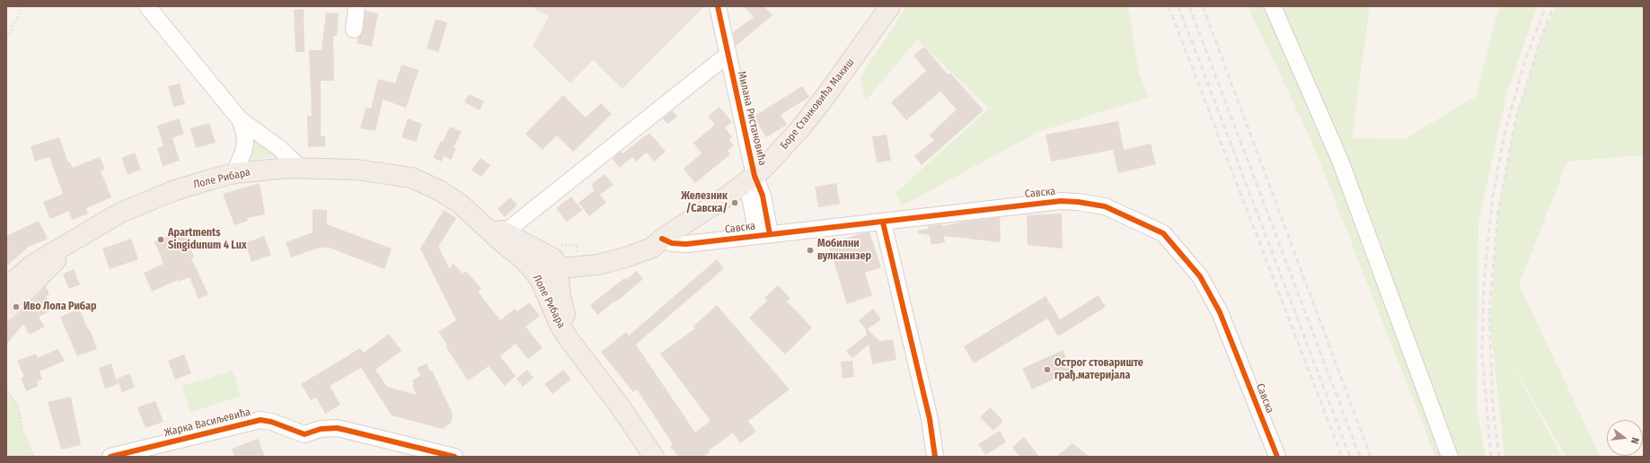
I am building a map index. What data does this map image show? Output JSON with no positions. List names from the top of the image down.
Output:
{
  "streets": {
    "main road": ["Боре Станковића Макиш", "Лоле Рибара", "Савска"],
    "street": ["Милана Ристановића", "Жарка Васиљевића"]
  },
  "crossings": [
    ["Боре Станковића Макиш", "Милана Ристановића"],
    ["Боре Станковића Макиш", "Савска"],
    ["Милана Ристановића", "Савска"],
    ["Лоле Рибара", "Савска"]
  ],
  "places": [
    "Железник /Савска/",
    "Apartments Singidunum 4 Lux",
    "Мобилни вулканизер",
    "Иво Лола Рибар",
    "Острог стовариште грађ.материјала"
  ],
  "north": "right"
}
